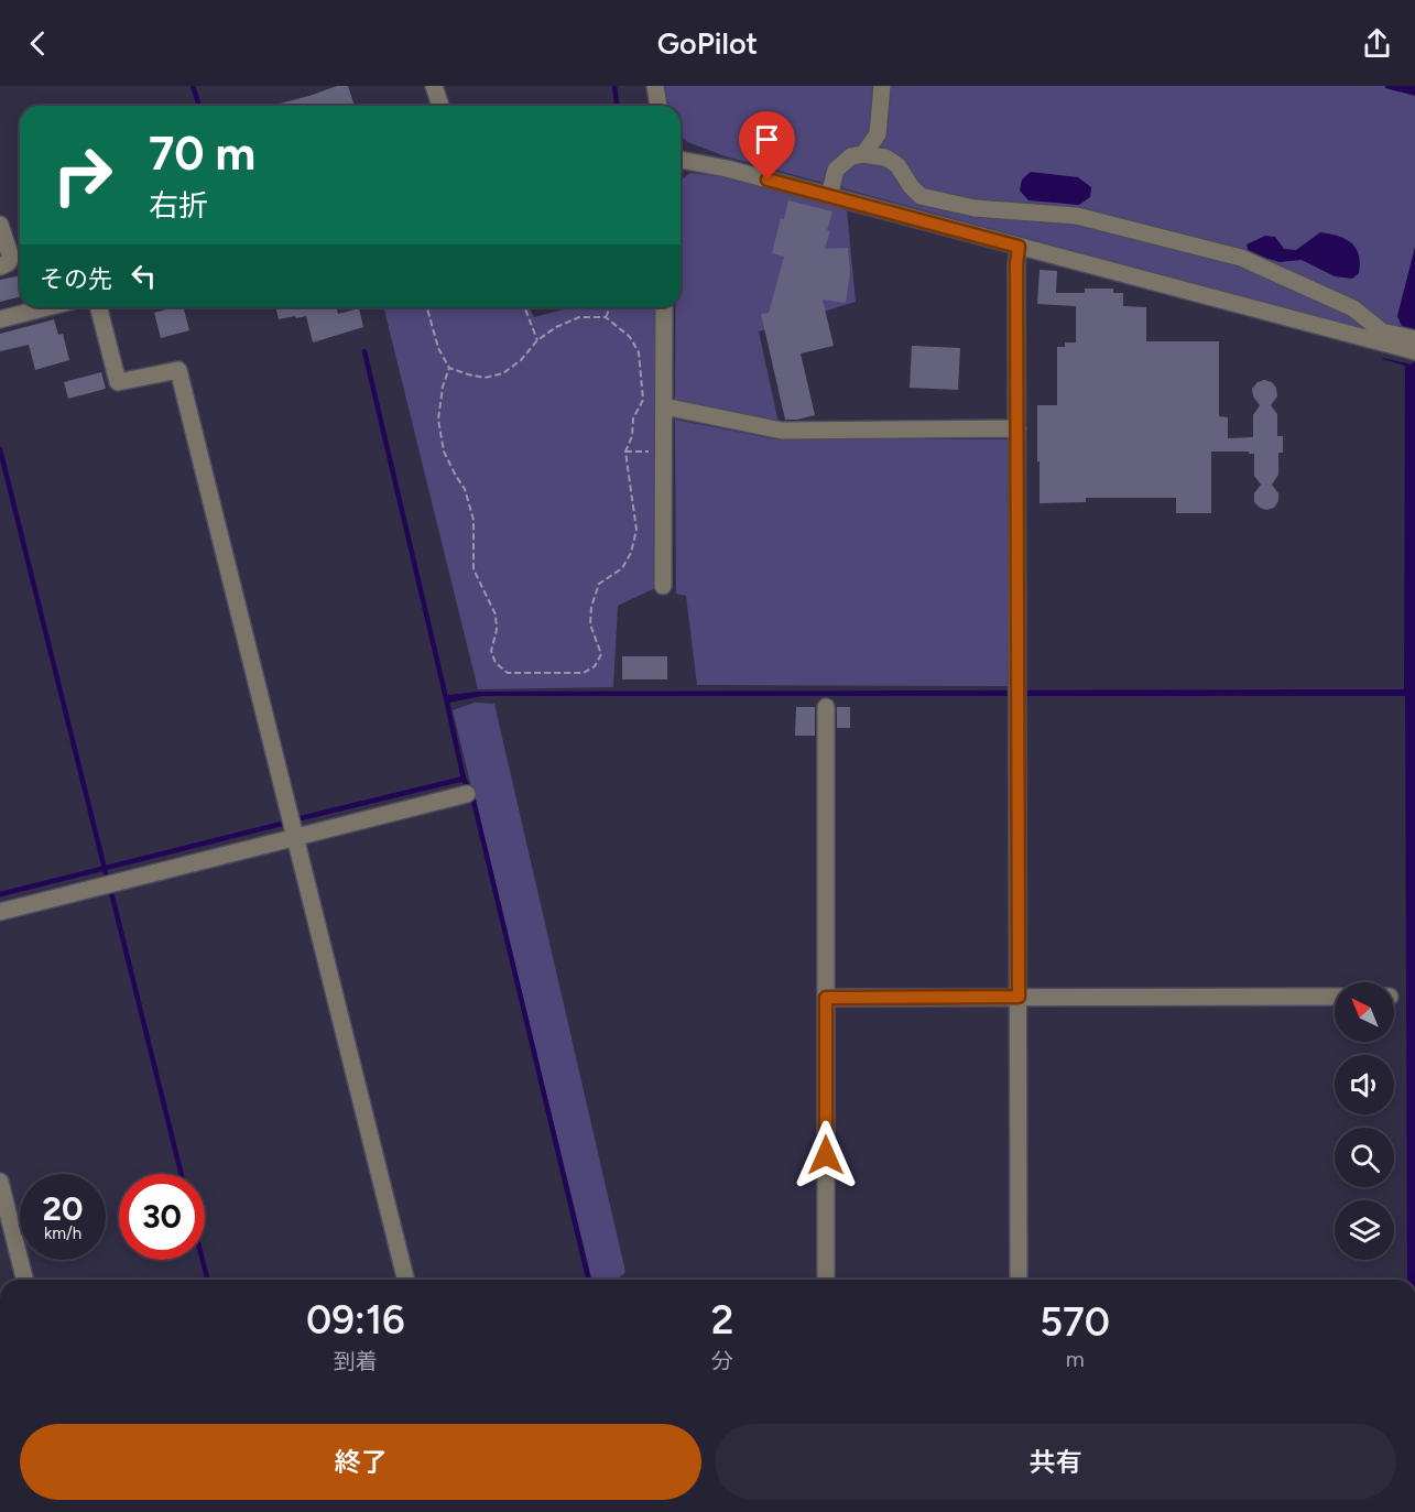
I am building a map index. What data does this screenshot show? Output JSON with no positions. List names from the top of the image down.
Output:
{
  "north": "top left",
  "page": {
    "header": "GoPilot",
    "turn": ["70 m", "右折"],
    "then": "その先",
    "speed": "20 km/h",
    "limit": "30",
    "eta": [
      "09:16",
      "到着",
      "2",
      "分",
      "570",
      "m"
    ],
    "buttons": ["終了", "共有"]
  }
}
